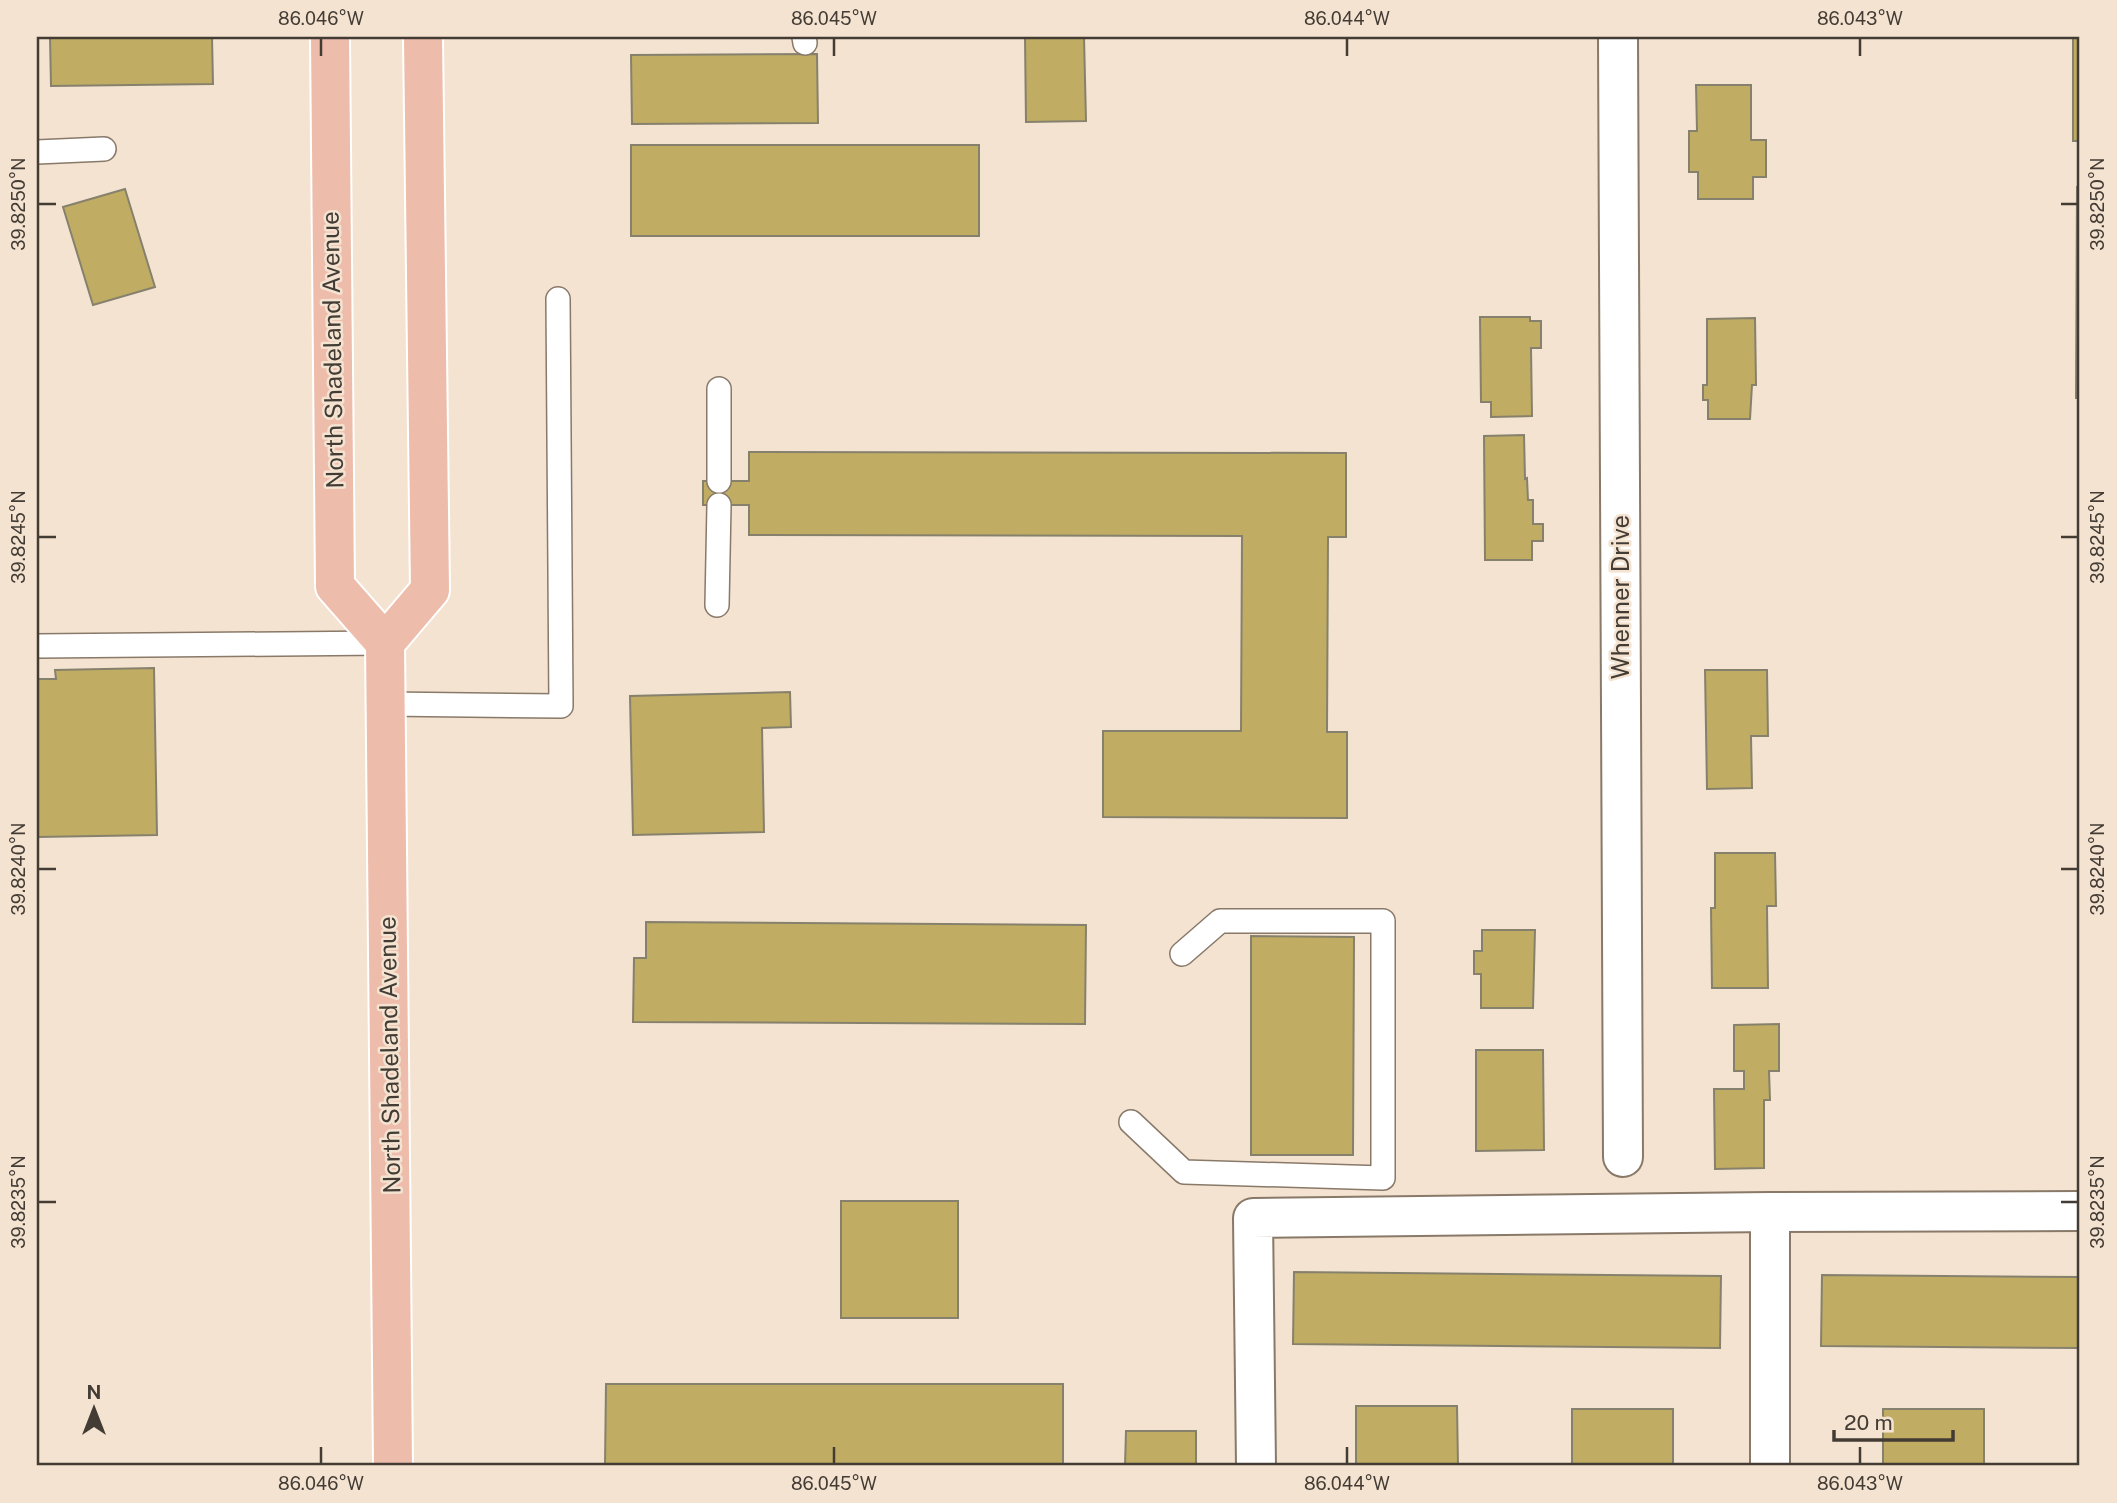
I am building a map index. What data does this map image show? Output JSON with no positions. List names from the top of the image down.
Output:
{
  "streets": {
    "main road": ["North Shadeland Avenue"],
    "street": ["Whenner Drive"]
  },
  "scale_bar": "20 m",
  "north": "top",
  "coordinates": [
    "86.046°W",
    "86.045°W",
    "86.044°W",
    "86.043°W",
    "39.8250°N",
    "39.8245°N",
    "39.8240°N",
    "39.8235°N"
  ]
}
